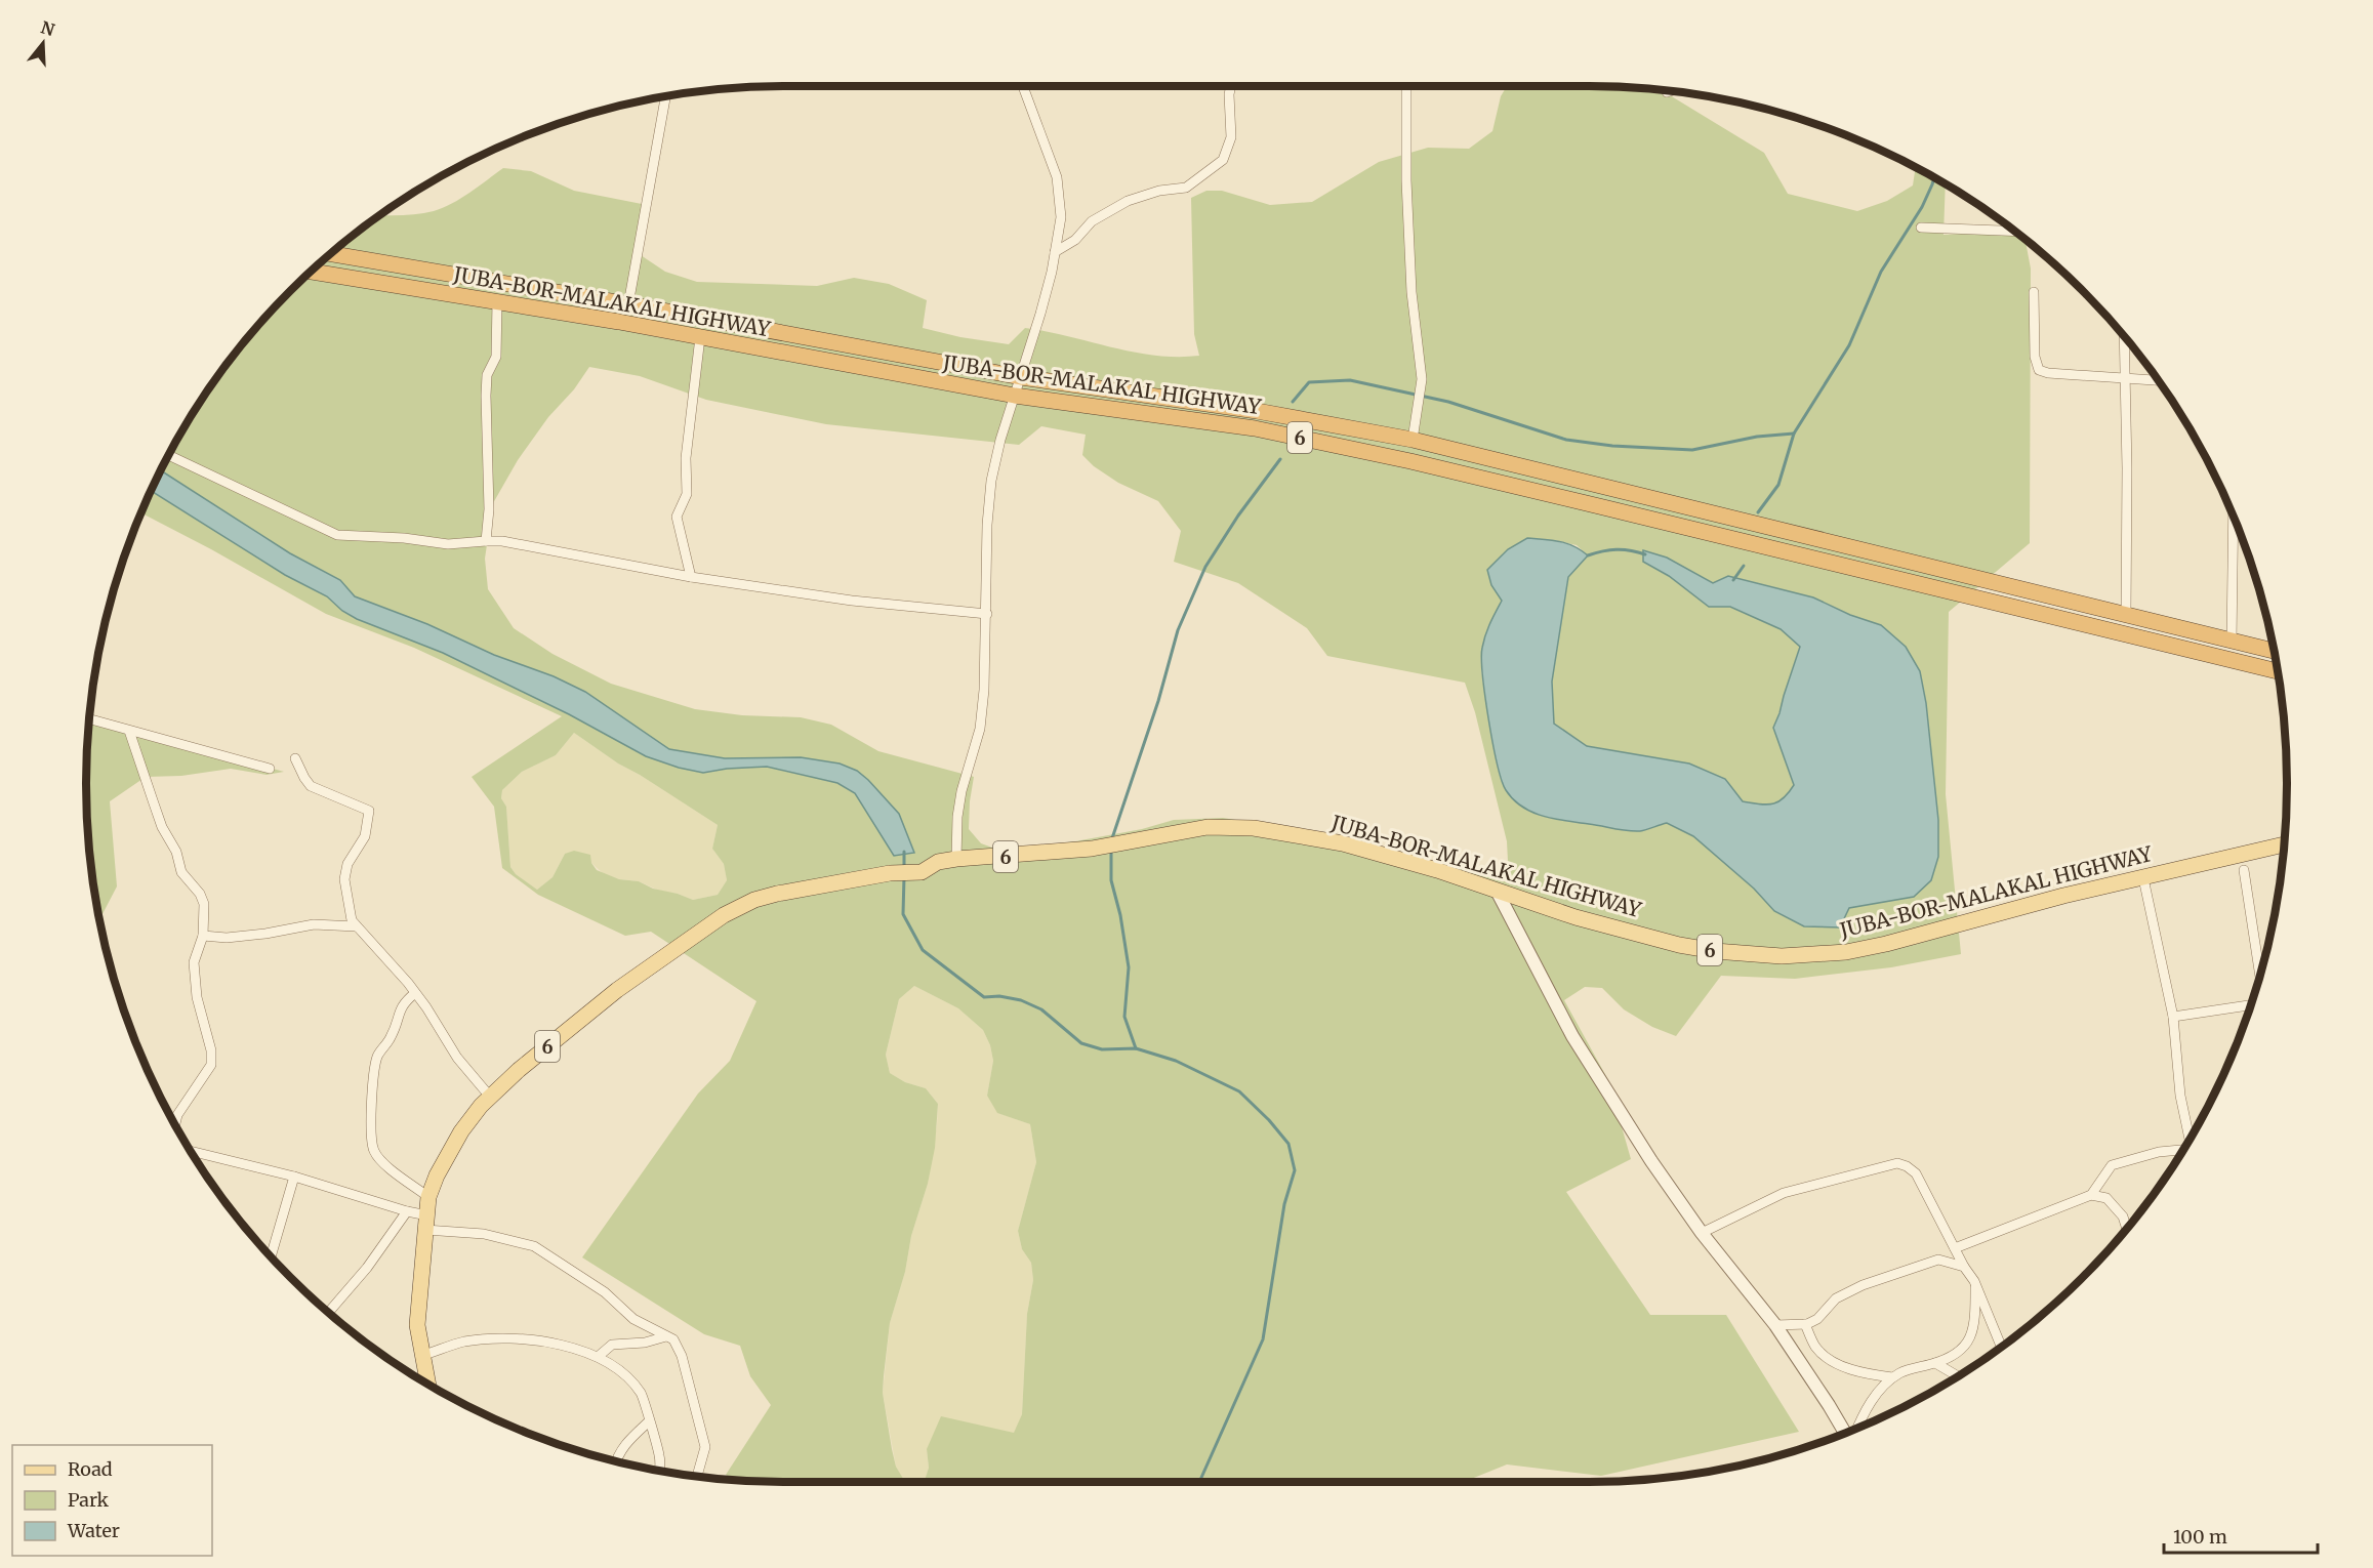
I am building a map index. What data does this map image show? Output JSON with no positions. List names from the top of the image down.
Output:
{
  "streets": {
    "highway": ["JUBA-BOR-MALAKAL HIGHWAY", "6"]
  },
  "legend": ["Road", "Park", "Water"],
  "scale_bar": "100 m",
  "north": "top"
}
